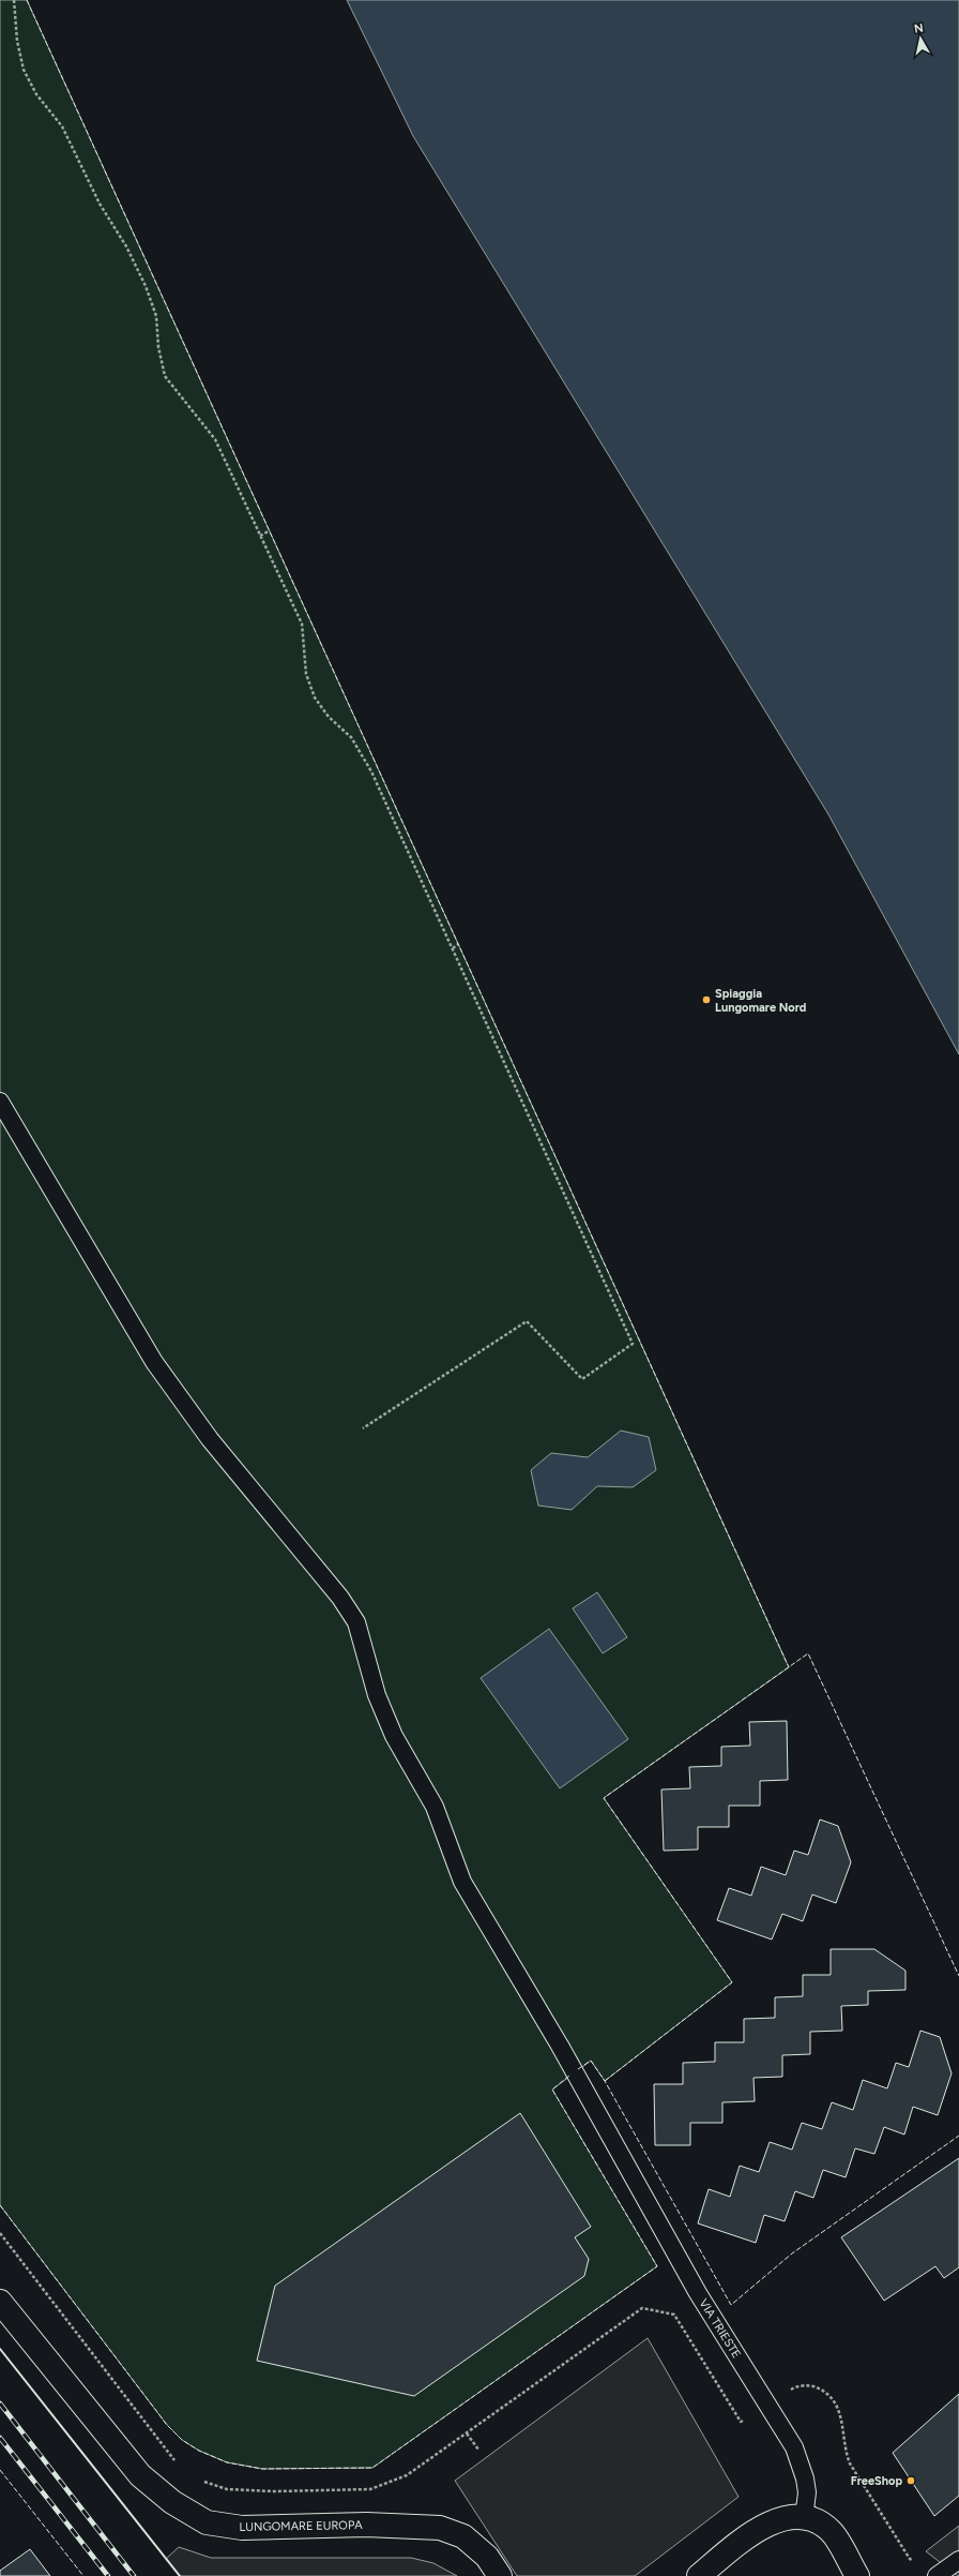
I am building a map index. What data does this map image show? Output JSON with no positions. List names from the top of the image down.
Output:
{
  "streets": {
    "street": ["LUNGOMARE EUROPA"],
    "lane": ["VIA TRIESTE"]
  },
  "places": ["Spiaggia Lungomare Nord", "FreeShop"],
  "north": "top"
}
